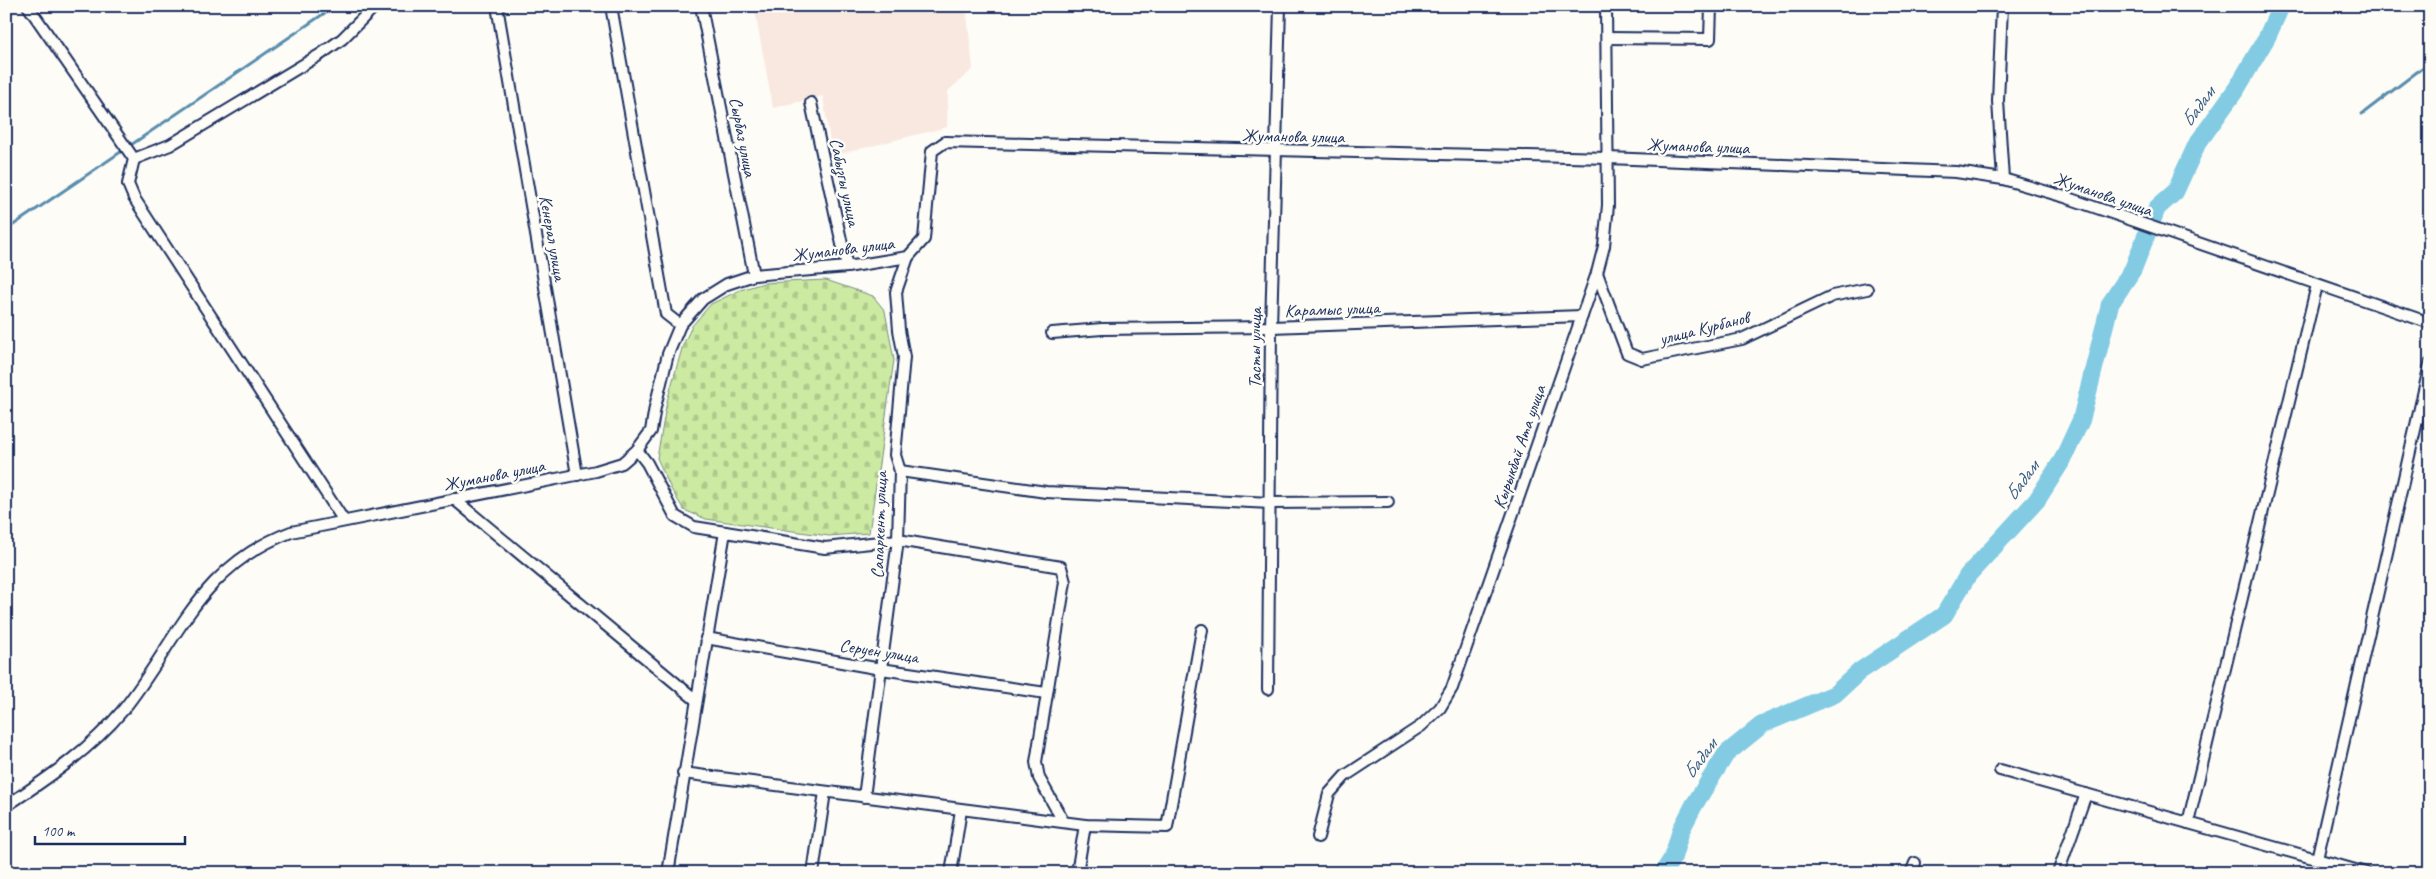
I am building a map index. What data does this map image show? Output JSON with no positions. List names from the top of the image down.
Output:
{
  "streets": {
    "street": [
      "Жуманова улица",
      "Сырбаз улица",
      "Сабызгы улица",
      "Кенерал улица",
      "Карамыс улица",
      "улица Курбанов",
      "Тасты улица",
      "Кырыкбай Ата улица",
      "Сапаркент улица",
      "Серуен улица"
    ]
  },
  "crossings": [
    ["Жуманова улица", "Сырбаз улица"],
    ["Жуманова улица", "Сабызгы улица"],
    ["Жуманова улица", "Кенерал улица"],
    ["Жуманова улица", "Тасты улица"],
    ["Жуманова улица", "Кырыкбай Ата улица"],
    ["Жуманова улица", "Сапаркент улица"],
    ["Карамыс улица", "Тасты улица"],
    ["Карамыс улица", "Кырыкбай Ата улица"],
    ["улица Курбанов", "Кырыкбай Ата улица"],
    ["Сапаркент улица", "Серуен улица"]
  ],
  "water": ["Бадам"],
  "scale_bar": "100 m"
}
